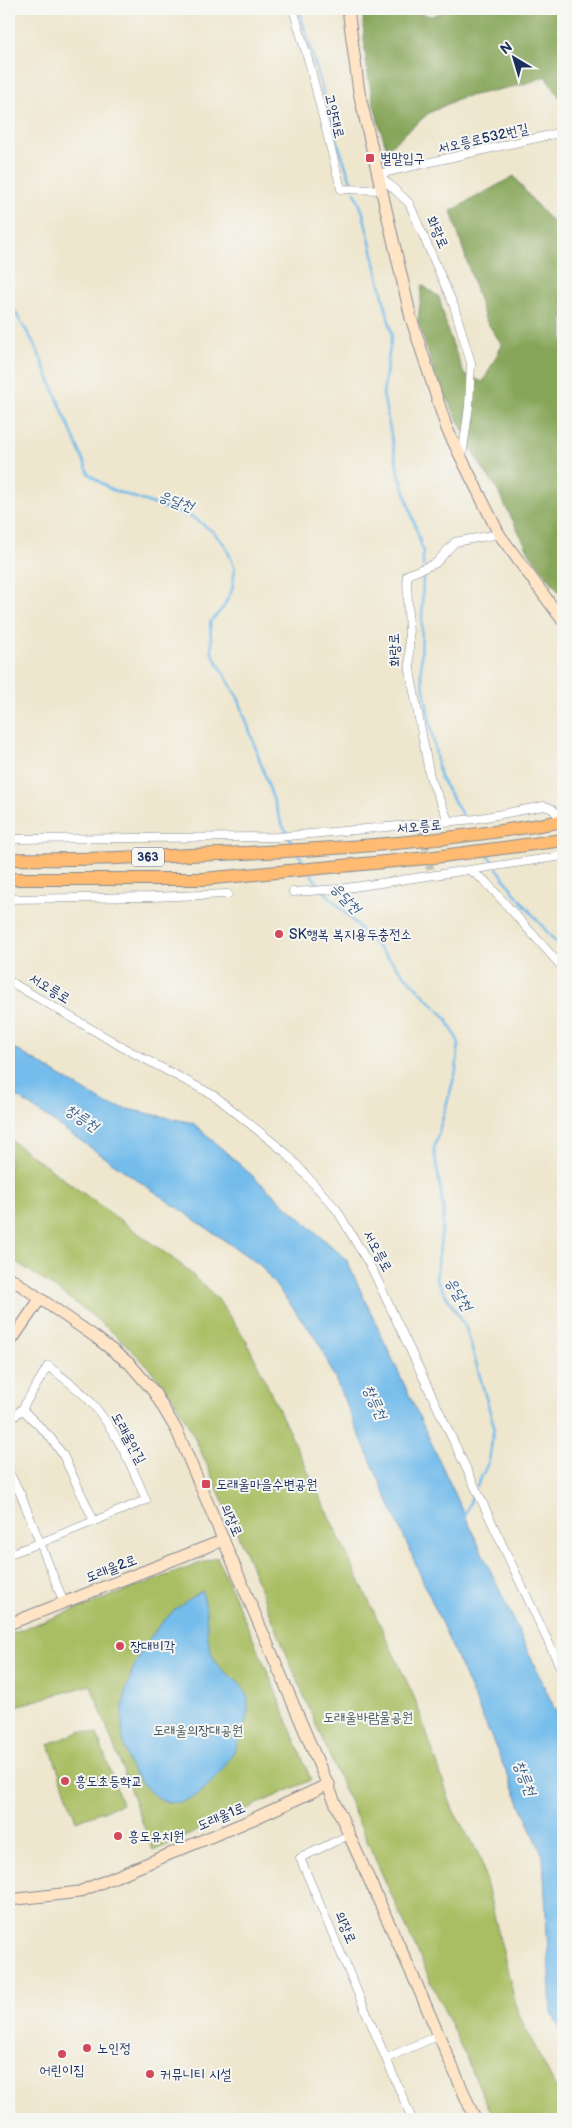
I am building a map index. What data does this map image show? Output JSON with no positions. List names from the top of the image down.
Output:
{
  "streets": {
    "main road": ["서오릉로", "363"],
    "street": [
      "고양대로",
      "서오릉로532번길",
      "화랑로",
      "도래울안길",
      "의장로",
      "도래울2로",
      "도래울1로"
    ]
  },
  "crossings": [
    ["서오릉로532번길", "화랑로"],
    ["의장로", "도래울2로"],
    ["의장로", "도래울1로"]
  ],
  "water": ["응달천", "창릉천"],
  "parks": ["도래울바람물공원", "도래울의장대공원"],
  "places": {
    "transit": ["벌말입구", "도래울마을수변공원"],
    "other": [
      "SK행복 복지용두충전소",
      "장대비각",
      "흥도초등학교",
      "흥도유치원",
      "노인정",
      "어린이집",
      "커뮤니티 시설"
    ]
  },
  "north": "top left"
}
